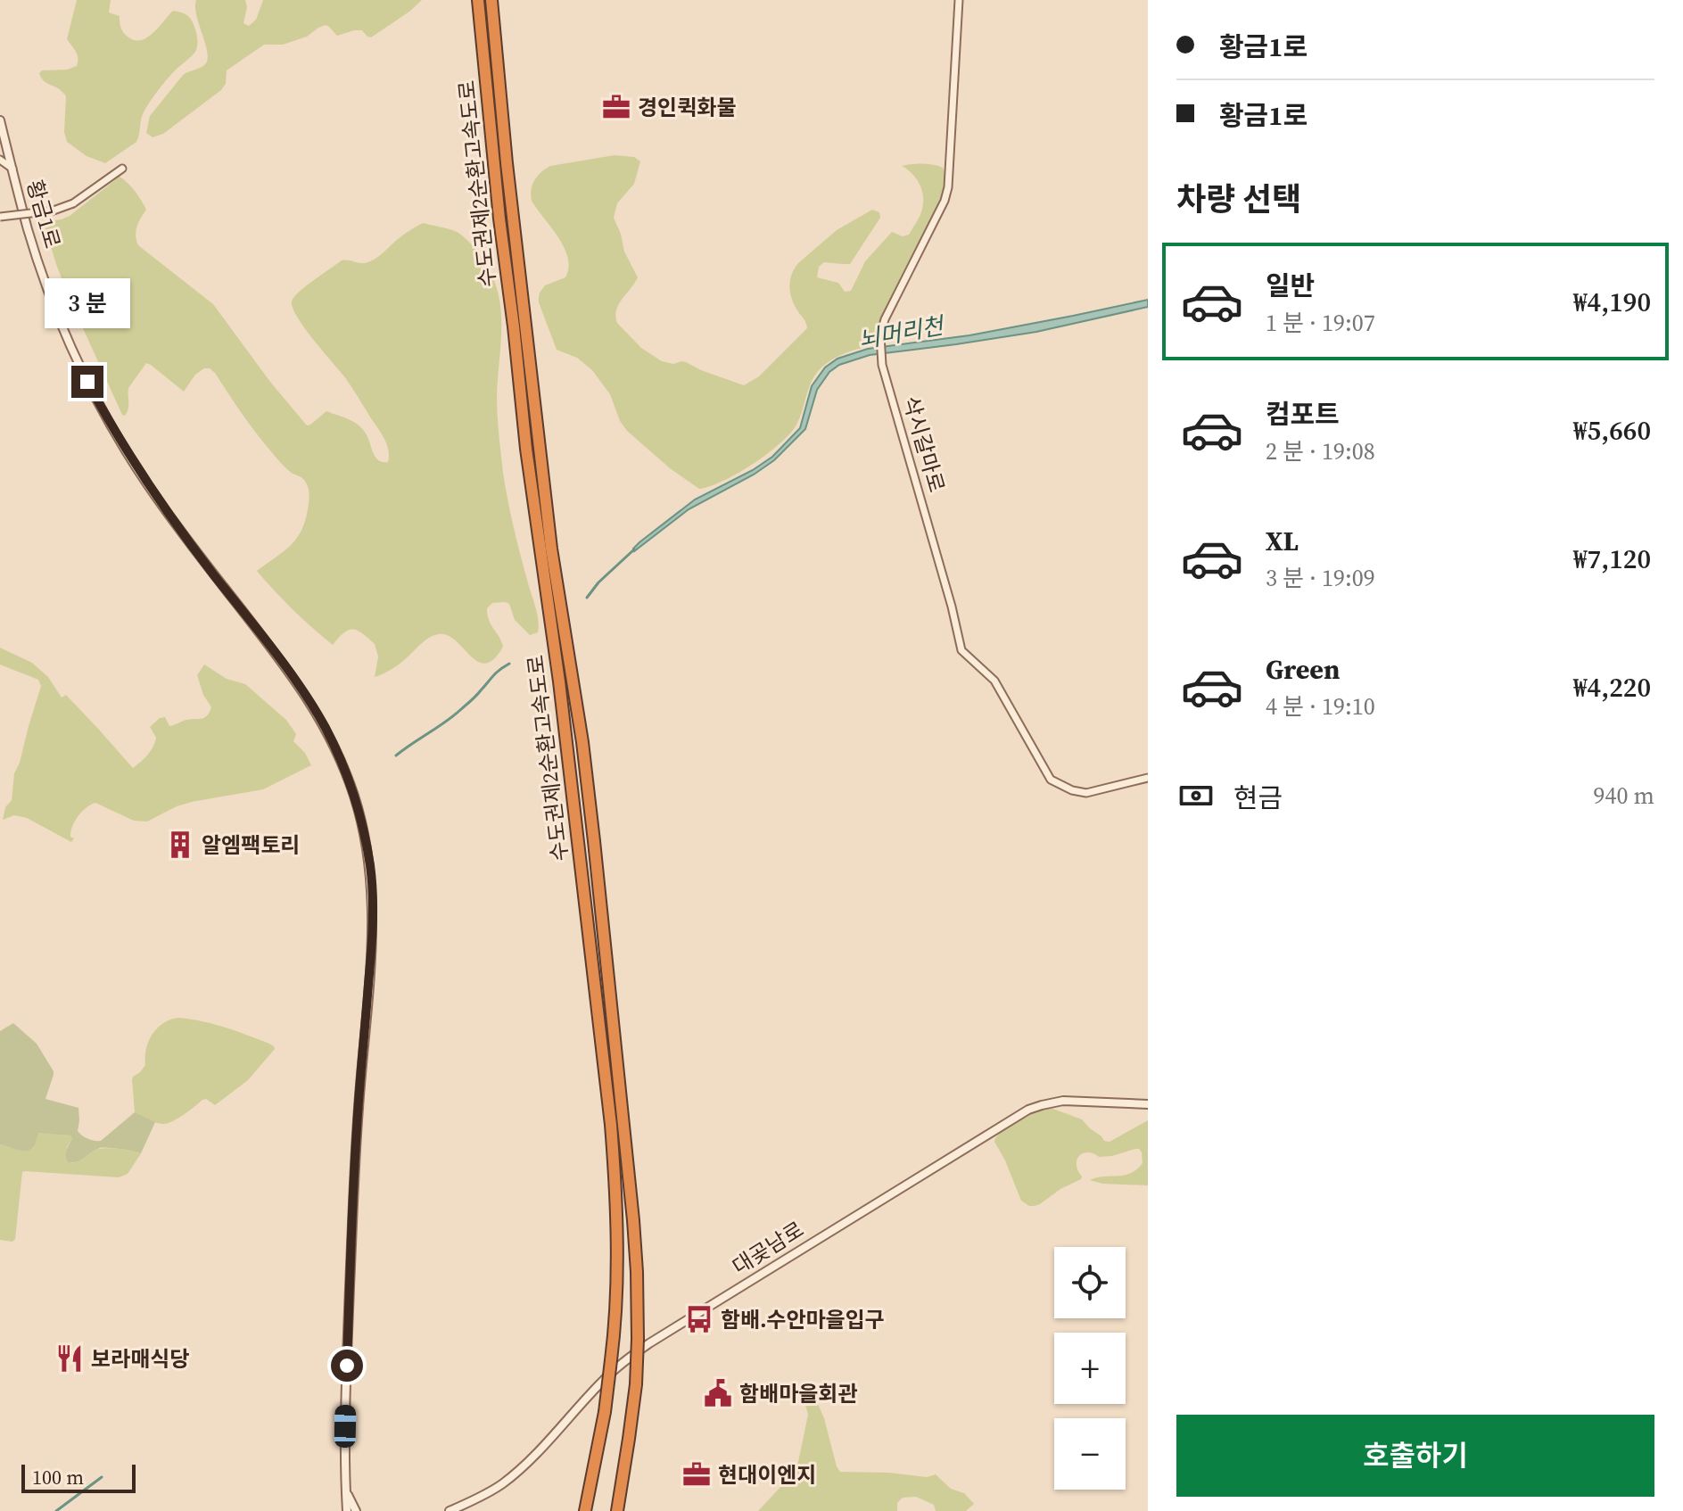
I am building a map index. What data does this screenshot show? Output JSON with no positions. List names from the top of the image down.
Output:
{
  "streets": {
    "highway": ["수도권제2순환고속도로"],
    "street": ["황금1로", "삭시갈마로", "대곶남로"]
  },
  "water": ["뇌머리천"],
  "places": {
    "office": ["경인퀵화물", "현대이엔지"],
    "building": ["알엠팩토리"],
    "bus stop": ["함배.수안마을입구"],
    "restaurant": ["보라매식당"],
    "public building": ["함배마을회관"]
  },
  "scale_bar": "100 m",
  "page": {
    "banner": ["황금1로", "황금1로"],
    "heading": "차량 선택",
    "list": [
      {
        "name": "일반",
        "note": "1 분 · 19:07",
        "value": "₩4,190"
      },
      {
        "name": "컴포트",
        "note": "2 분 · 19:08",
        "value": "₩5,660"
      },
      {
        "name": "XL",
        "note": "3 분 · 19:09",
        "value": "₩7,120"
      },
      {
        "name": "Green",
        "note": "4 분 · 19:10",
        "value": "₩4,220"
      }
    ],
    "bubble": "3 분",
    "pay": ["현금", "940 m"],
    "map_buttons": ["+", "−"],
    "buttons": "호출하기",
    "scale": "100 m"
  }
}
